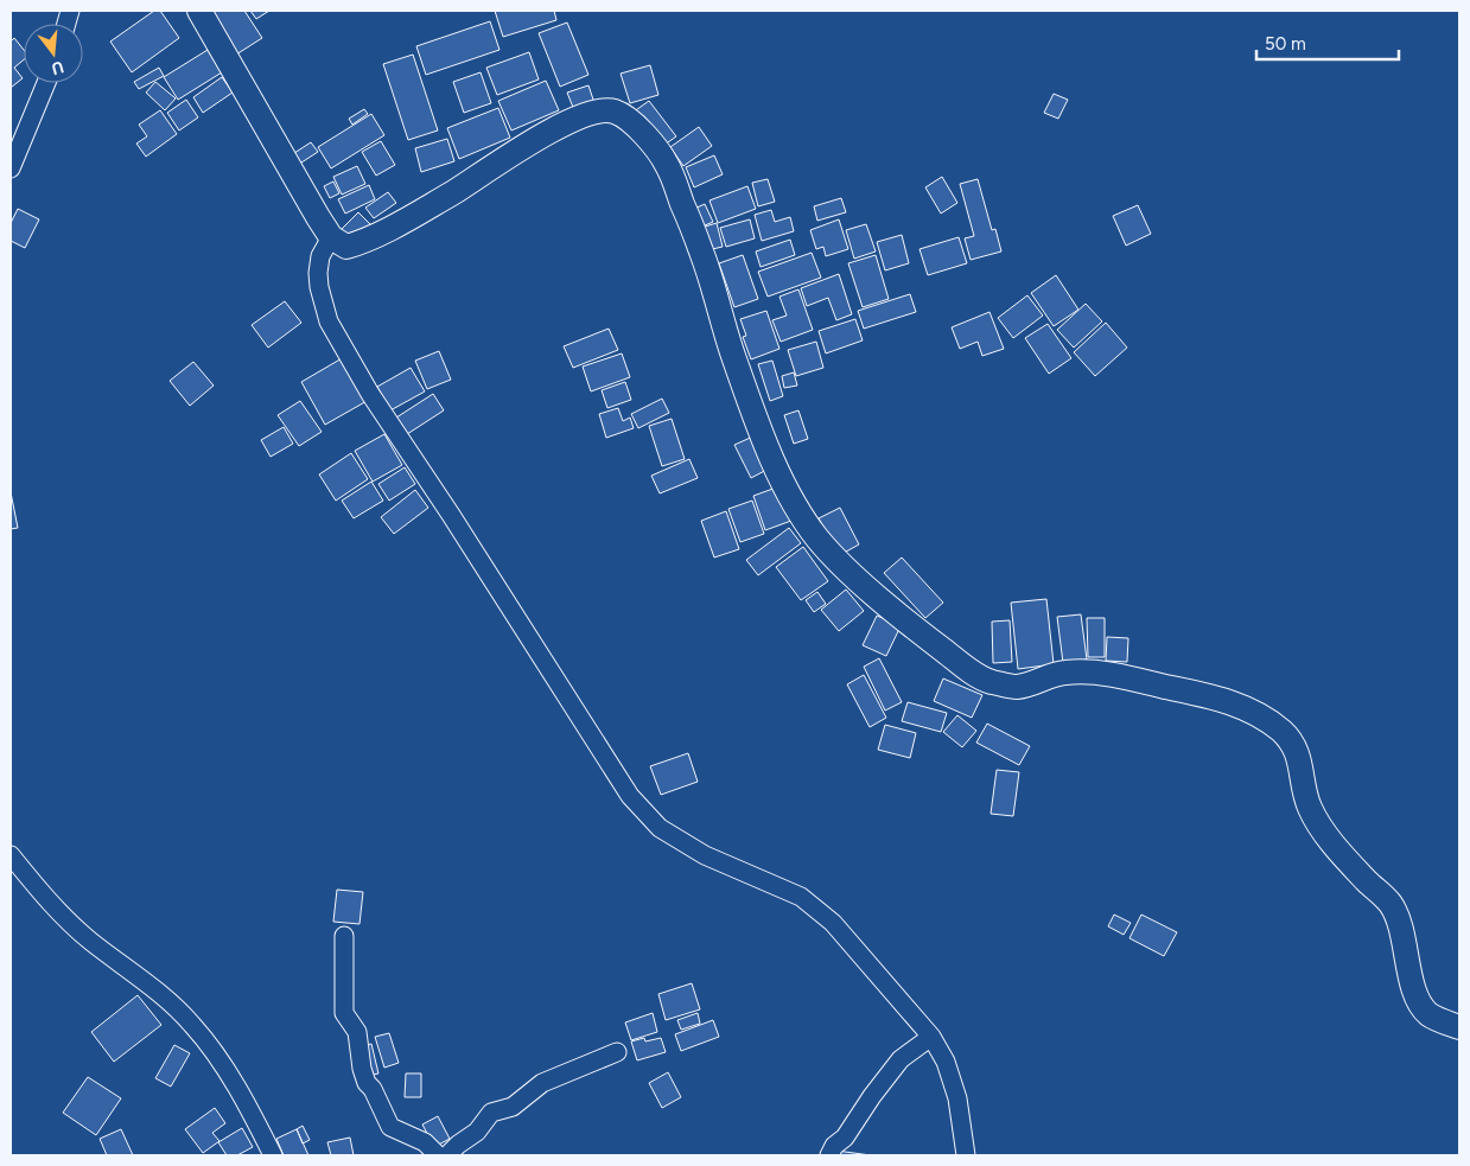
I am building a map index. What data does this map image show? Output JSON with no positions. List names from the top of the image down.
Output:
{
  "scale_bar": "50 m",
  "north": "bottom"
}
